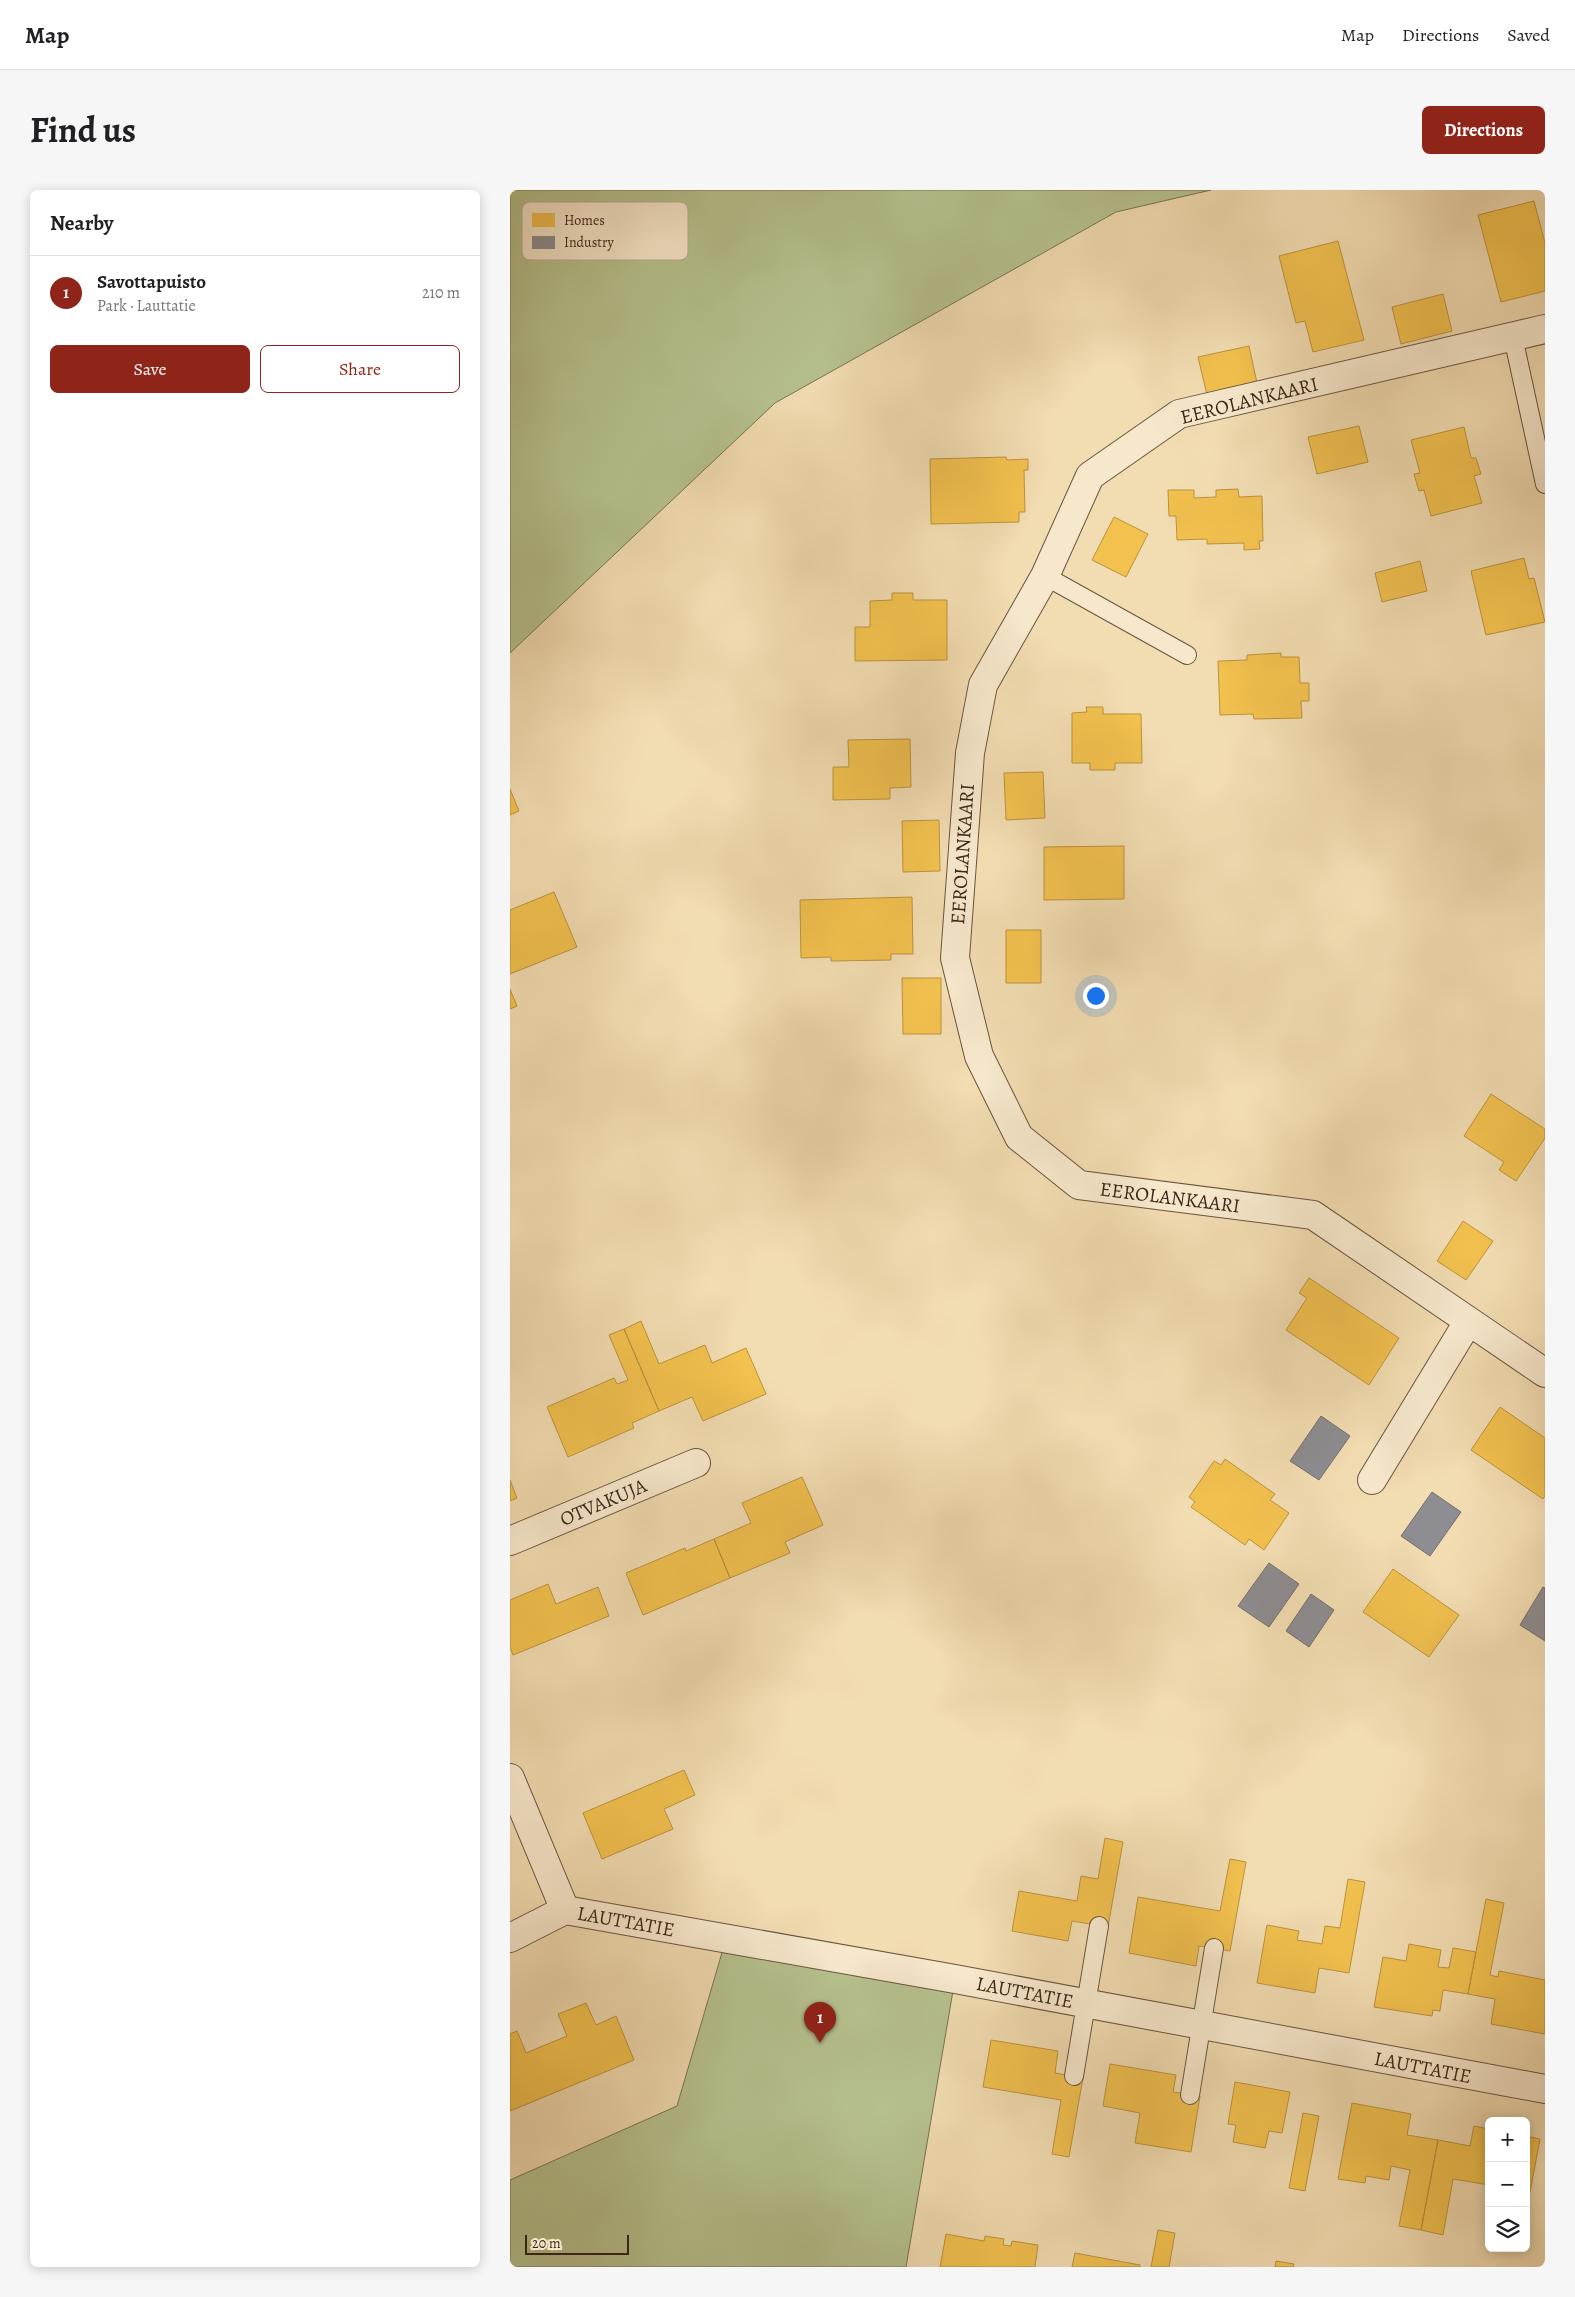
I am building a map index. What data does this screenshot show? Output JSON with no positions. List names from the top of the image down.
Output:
{
  "streets": {
    "street": ["EEROLANKAARI", "OTVAKUJA", "LAUTTATIE"]
  },
  "legend": ["Homes", "Industry"],
  "scale_bar": "20 m",
  "page": {
    "header": "Map",
    "nav": ["Map", "Directions", "Saved"],
    "title": "Find us",
    "buttons": [
      "Directions",
      ["Save", "Share"]
    ],
    "heading": "Nearby",
    "list": [
      {
        "mark": "1",
        "name": "Savottapuisto",
        "note": "Park · Lauttatie",
        "value": "210 m"
      }
    ],
    "pins": "1",
    "map_buttons": ["+", "−"],
    "scale": "20 m"
  }
}
